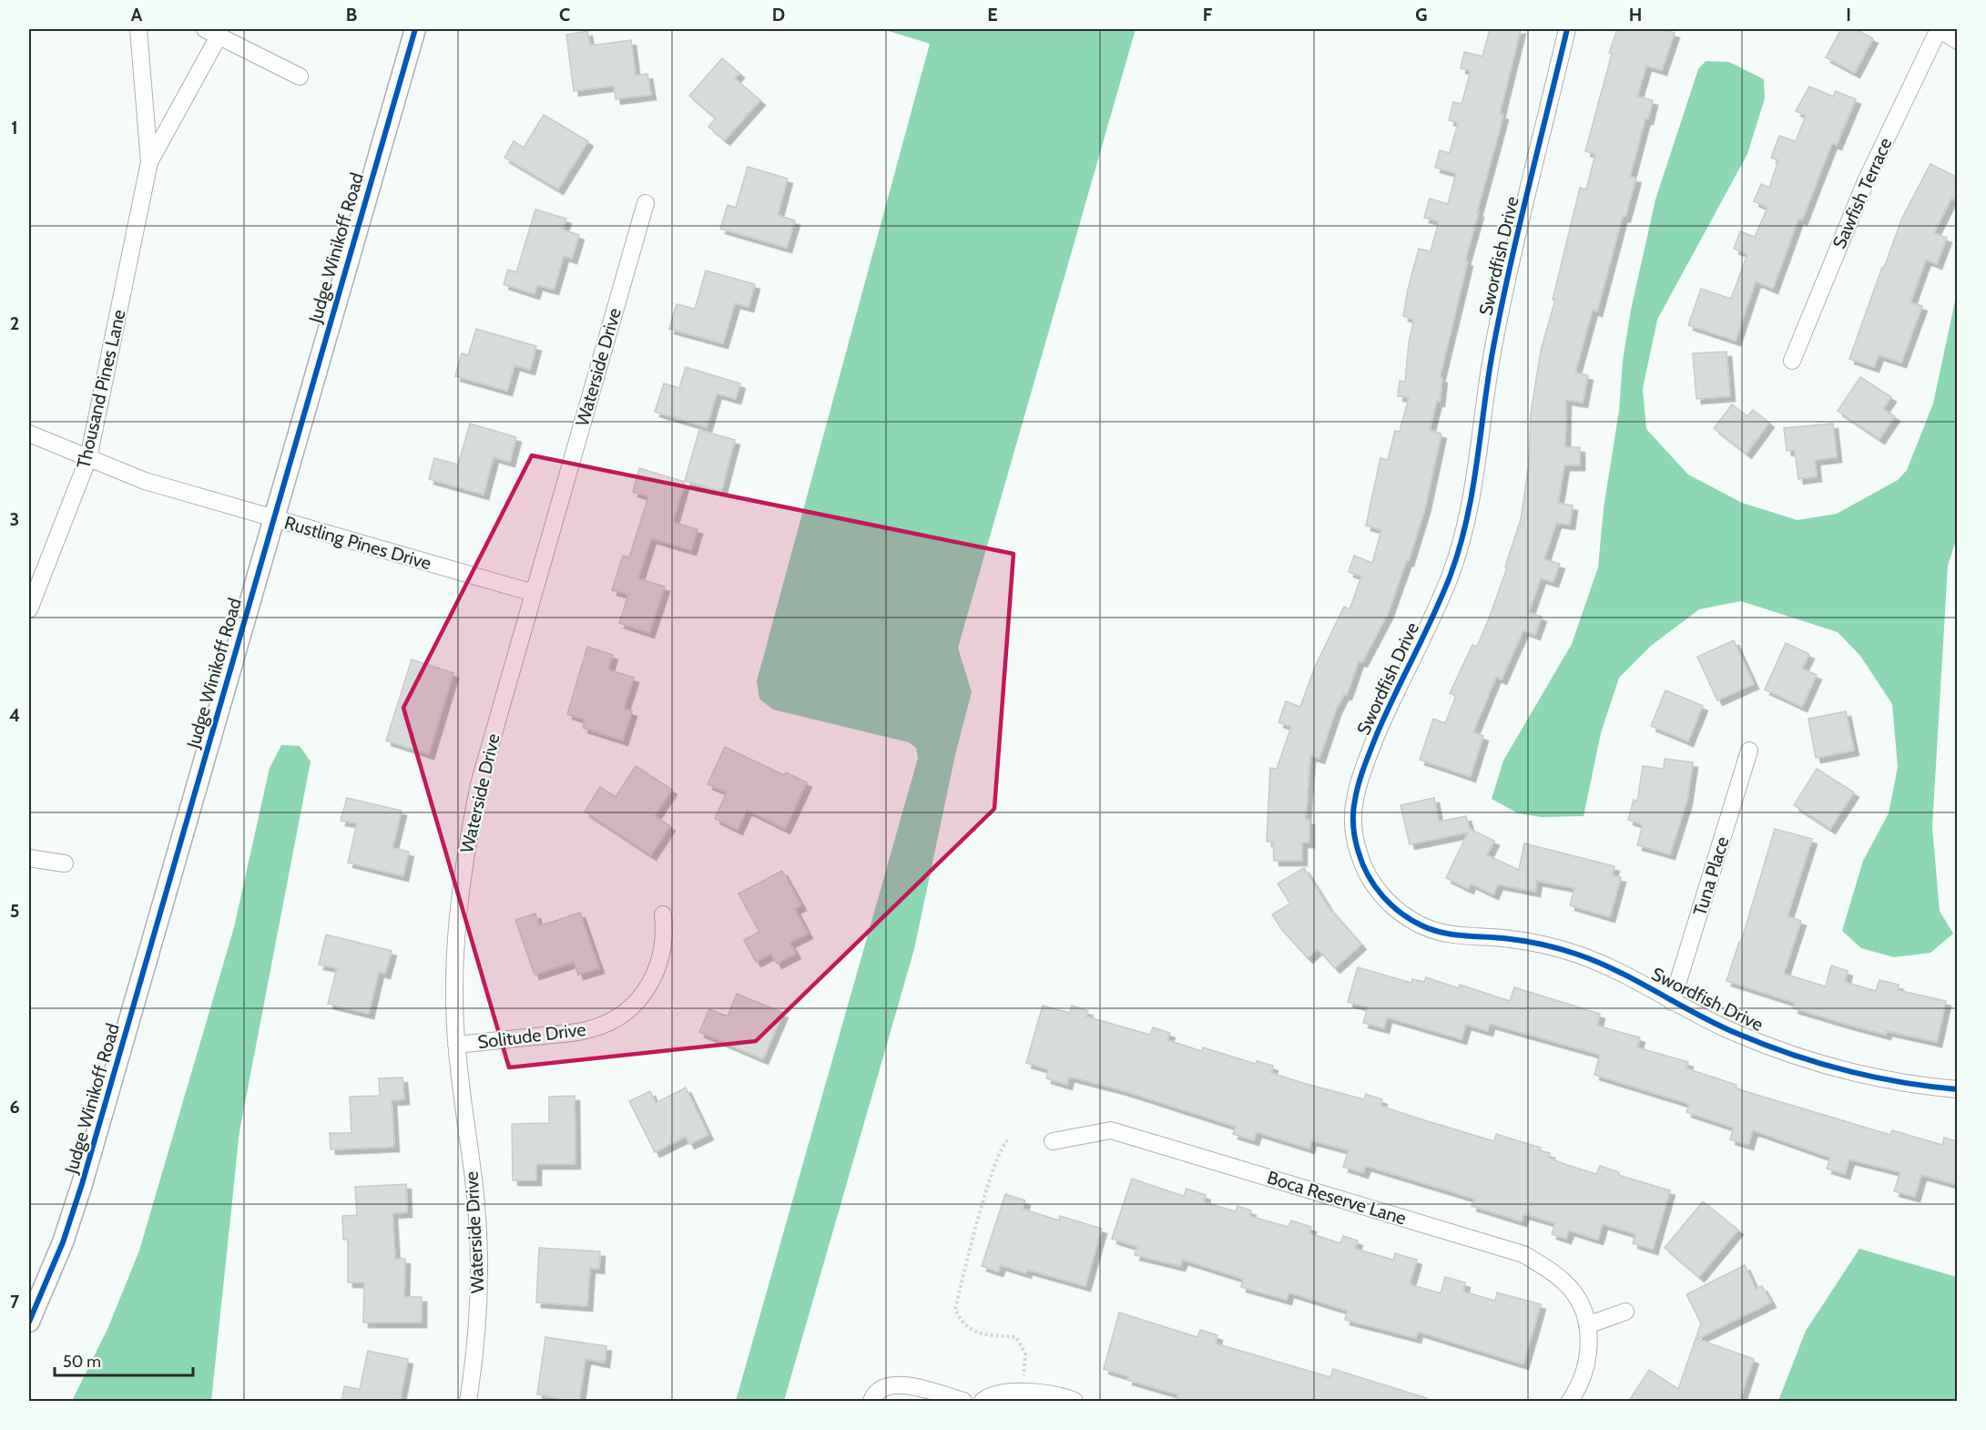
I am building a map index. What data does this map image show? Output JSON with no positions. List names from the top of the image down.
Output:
{
  "streets": {
    "street": [
      "Sawfish Terrace",
      "Judge Winikoff Road",
      "Swordfish Drive",
      "Waterside Drive",
      "Thousand Pines Lane",
      "Rustling Pines Drive",
      "Tuna Place",
      "Solitude Drive",
      "Boca Reserve Lane"
    ]
  },
  "crossings": [
    ["Judge Winikoff Road", "Rustling Pines Drive"],
    ["Swordfish Drive", "Tuna Place"],
    ["Waterside Drive", "Rustling Pines Drive"],
    ["Waterside Drive", "Solitude Drive"],
    ["Thousand Pines Lane", "Rustling Pines Drive"]
  ],
  "scale_bar": "50 m",
  "grid": {
    "columns": [
      "A",
      "B",
      "C",
      "D",
      "E",
      "F",
      "G",
      "H",
      "I"
    ],
    "rows": [
      "1",
      "2",
      "3",
      "4",
      "5",
      "6",
      "7"
    ]
  }
}
